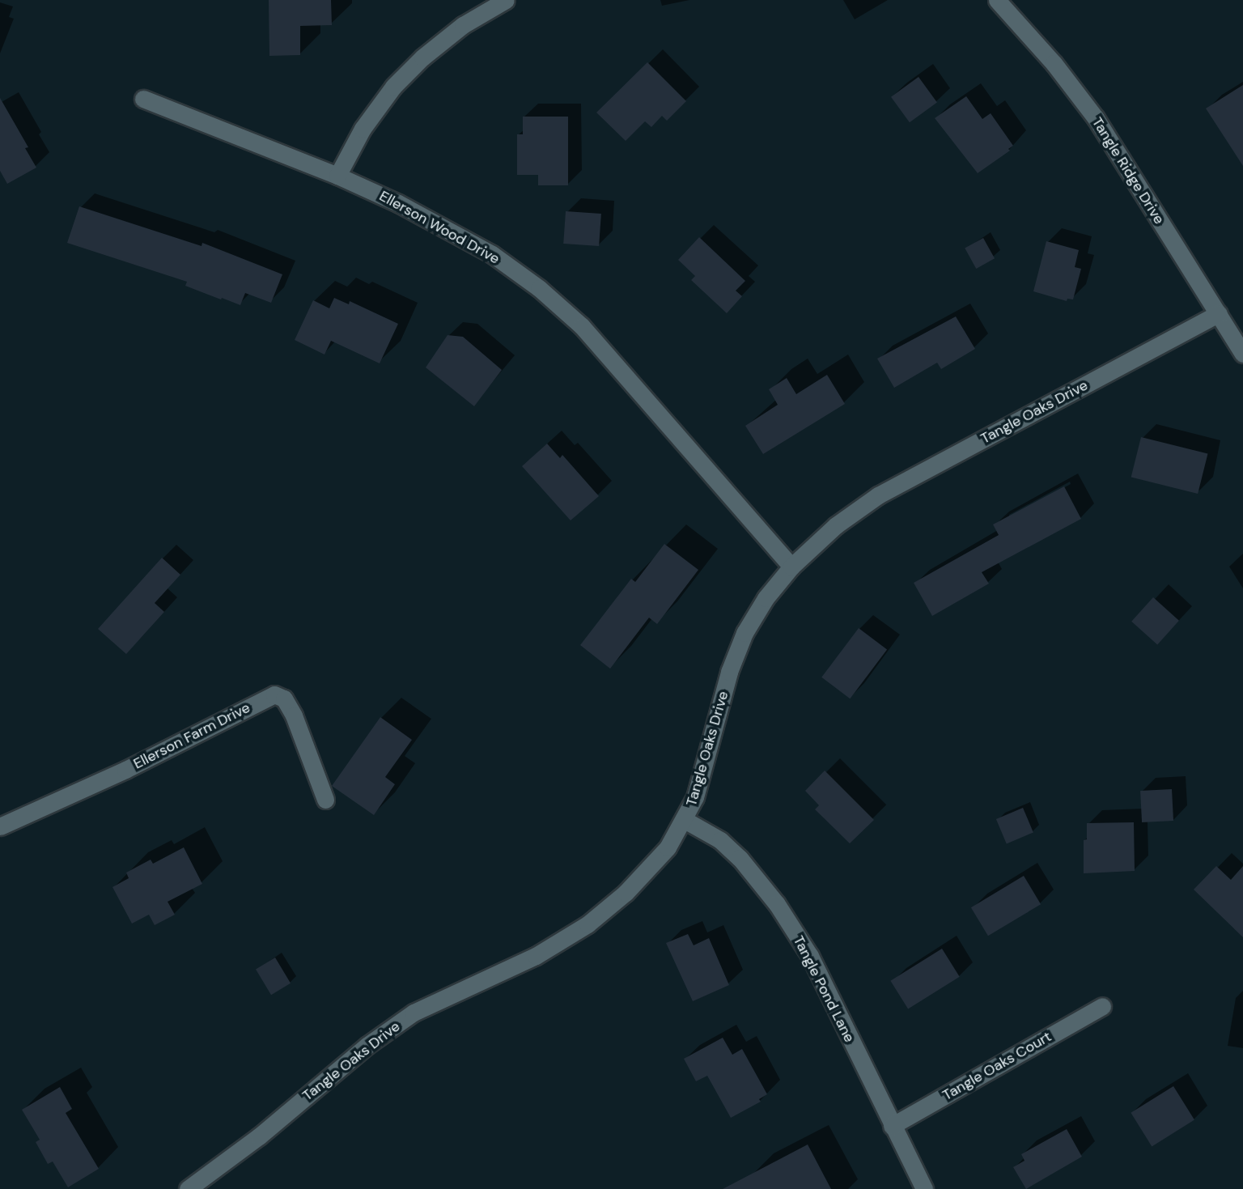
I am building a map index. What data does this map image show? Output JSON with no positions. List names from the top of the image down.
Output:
{
  "streets": {
    "street": [
      "Tangle Ridge Drive",
      "Ellerson Wood Drive",
      "Tangle Oaks Drive",
      "Ellerson Farm Drive",
      "Tangle Pond Lane",
      "Tangle Oaks Court"
    ]
  },
  "crossings": [
    ["Tangle Ridge Drive", "Tangle Oaks Drive"],
    ["Ellerson Wood Drive", "Tangle Oaks Drive"],
    ["Tangle Oaks Drive", "Tangle Pond Lane"],
    ["Tangle Pond Lane", "Tangle Oaks Court"]
  ]
}
